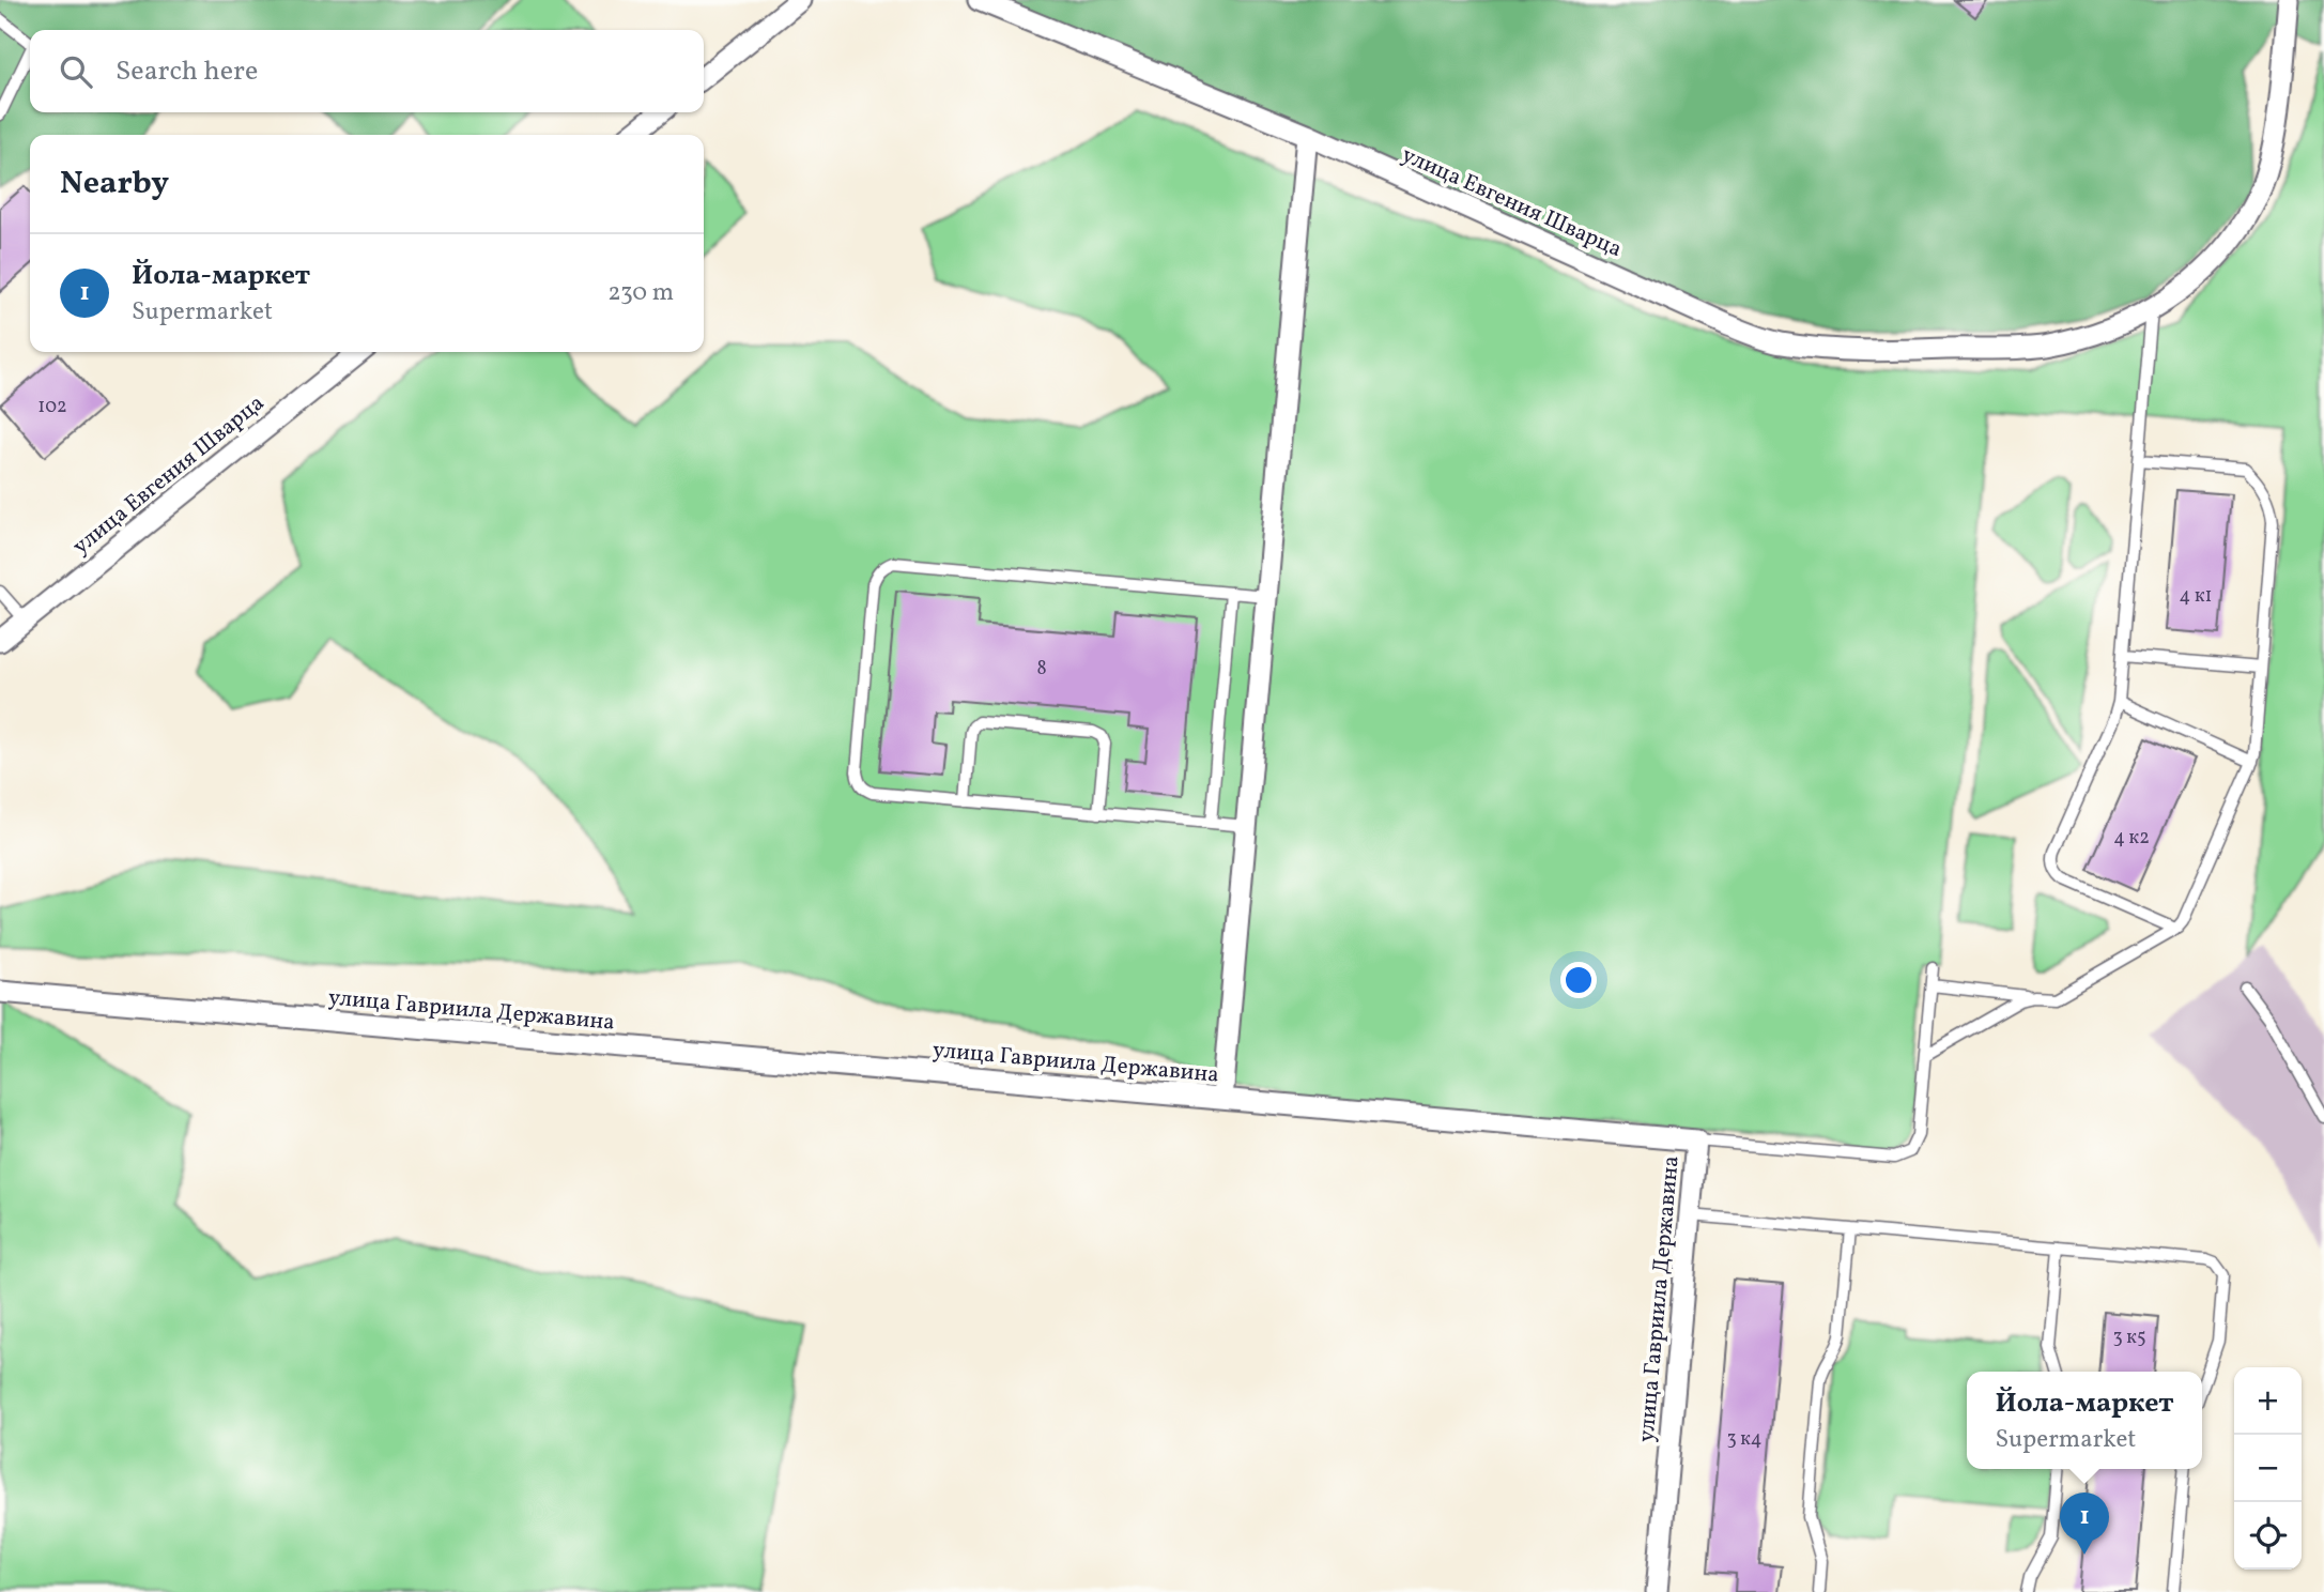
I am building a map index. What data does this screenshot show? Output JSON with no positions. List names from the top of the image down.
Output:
{
  "streets": {
    "street": ["улица Евгения Шварца", "улица Гавриила Державина"]
  },
  "house_numbers": [
    "102",
    "4 к1",
    "8",
    "4 к2",
    "3 к5",
    "3 к4"
  ],
  "page": {
    "search": "Search here",
    "heading": "Nearby",
    "list": [
      {
        "mark": "1",
        "name": "Йола-маркет",
        "note": "Supermarket",
        "value": "230 m"
      }
    ],
    "map_buttons": ["+", "−"],
    "popup": ["Йола-маркет", "Supermarket"],
    "pins": "1"
  }
}
